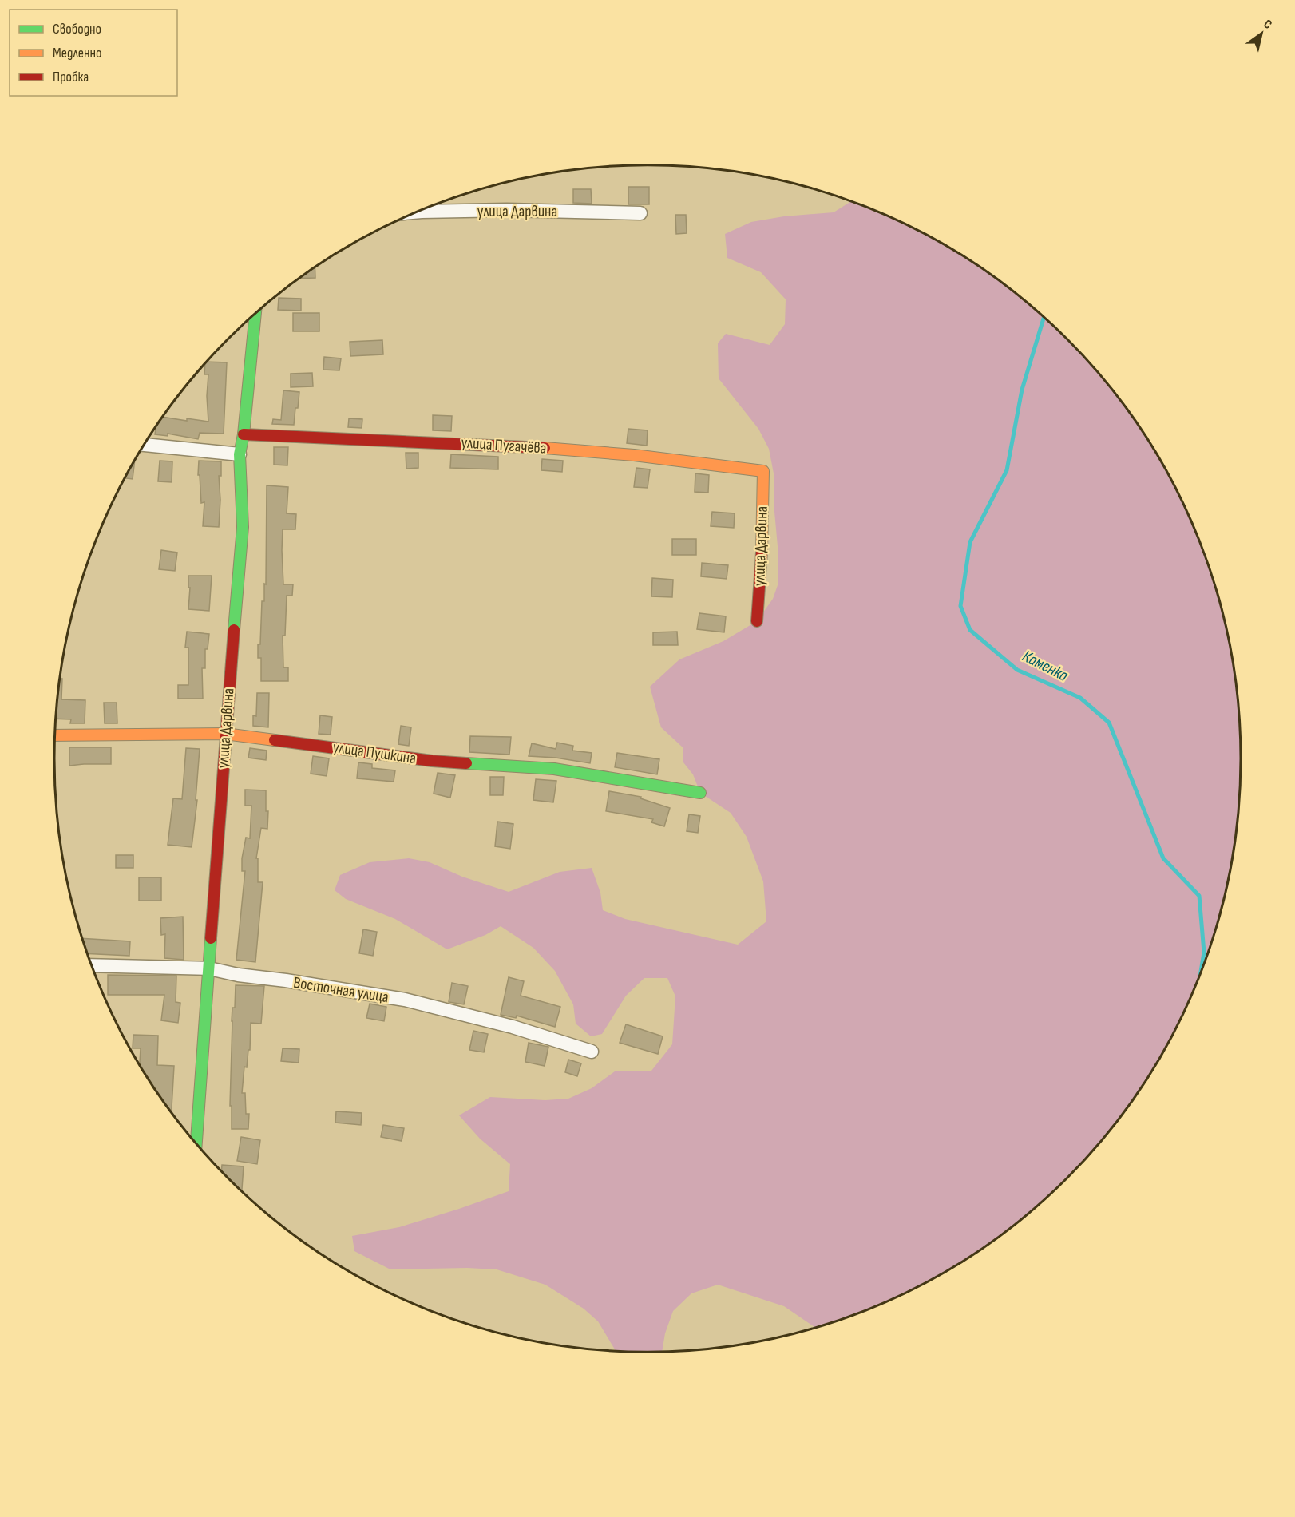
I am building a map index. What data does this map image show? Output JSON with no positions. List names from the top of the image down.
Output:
{
  "streets": {
    "street": [
      "улица Дарвина",
      "улица Пугачёва",
      "улица Пушкина",
      "Восточная улица"
    ]
  },
  "crossings": [
    ["улица Дарвина", "улица Пугачёва"],
    ["улица Дарвина", "улица Пушкина"],
    ["улица Дарвина", "Восточная улица"]
  ],
  "water": ["Каменка"],
  "legend": ["Свободно", "Медленно", "Пробка"],
  "north": "top right"
}
